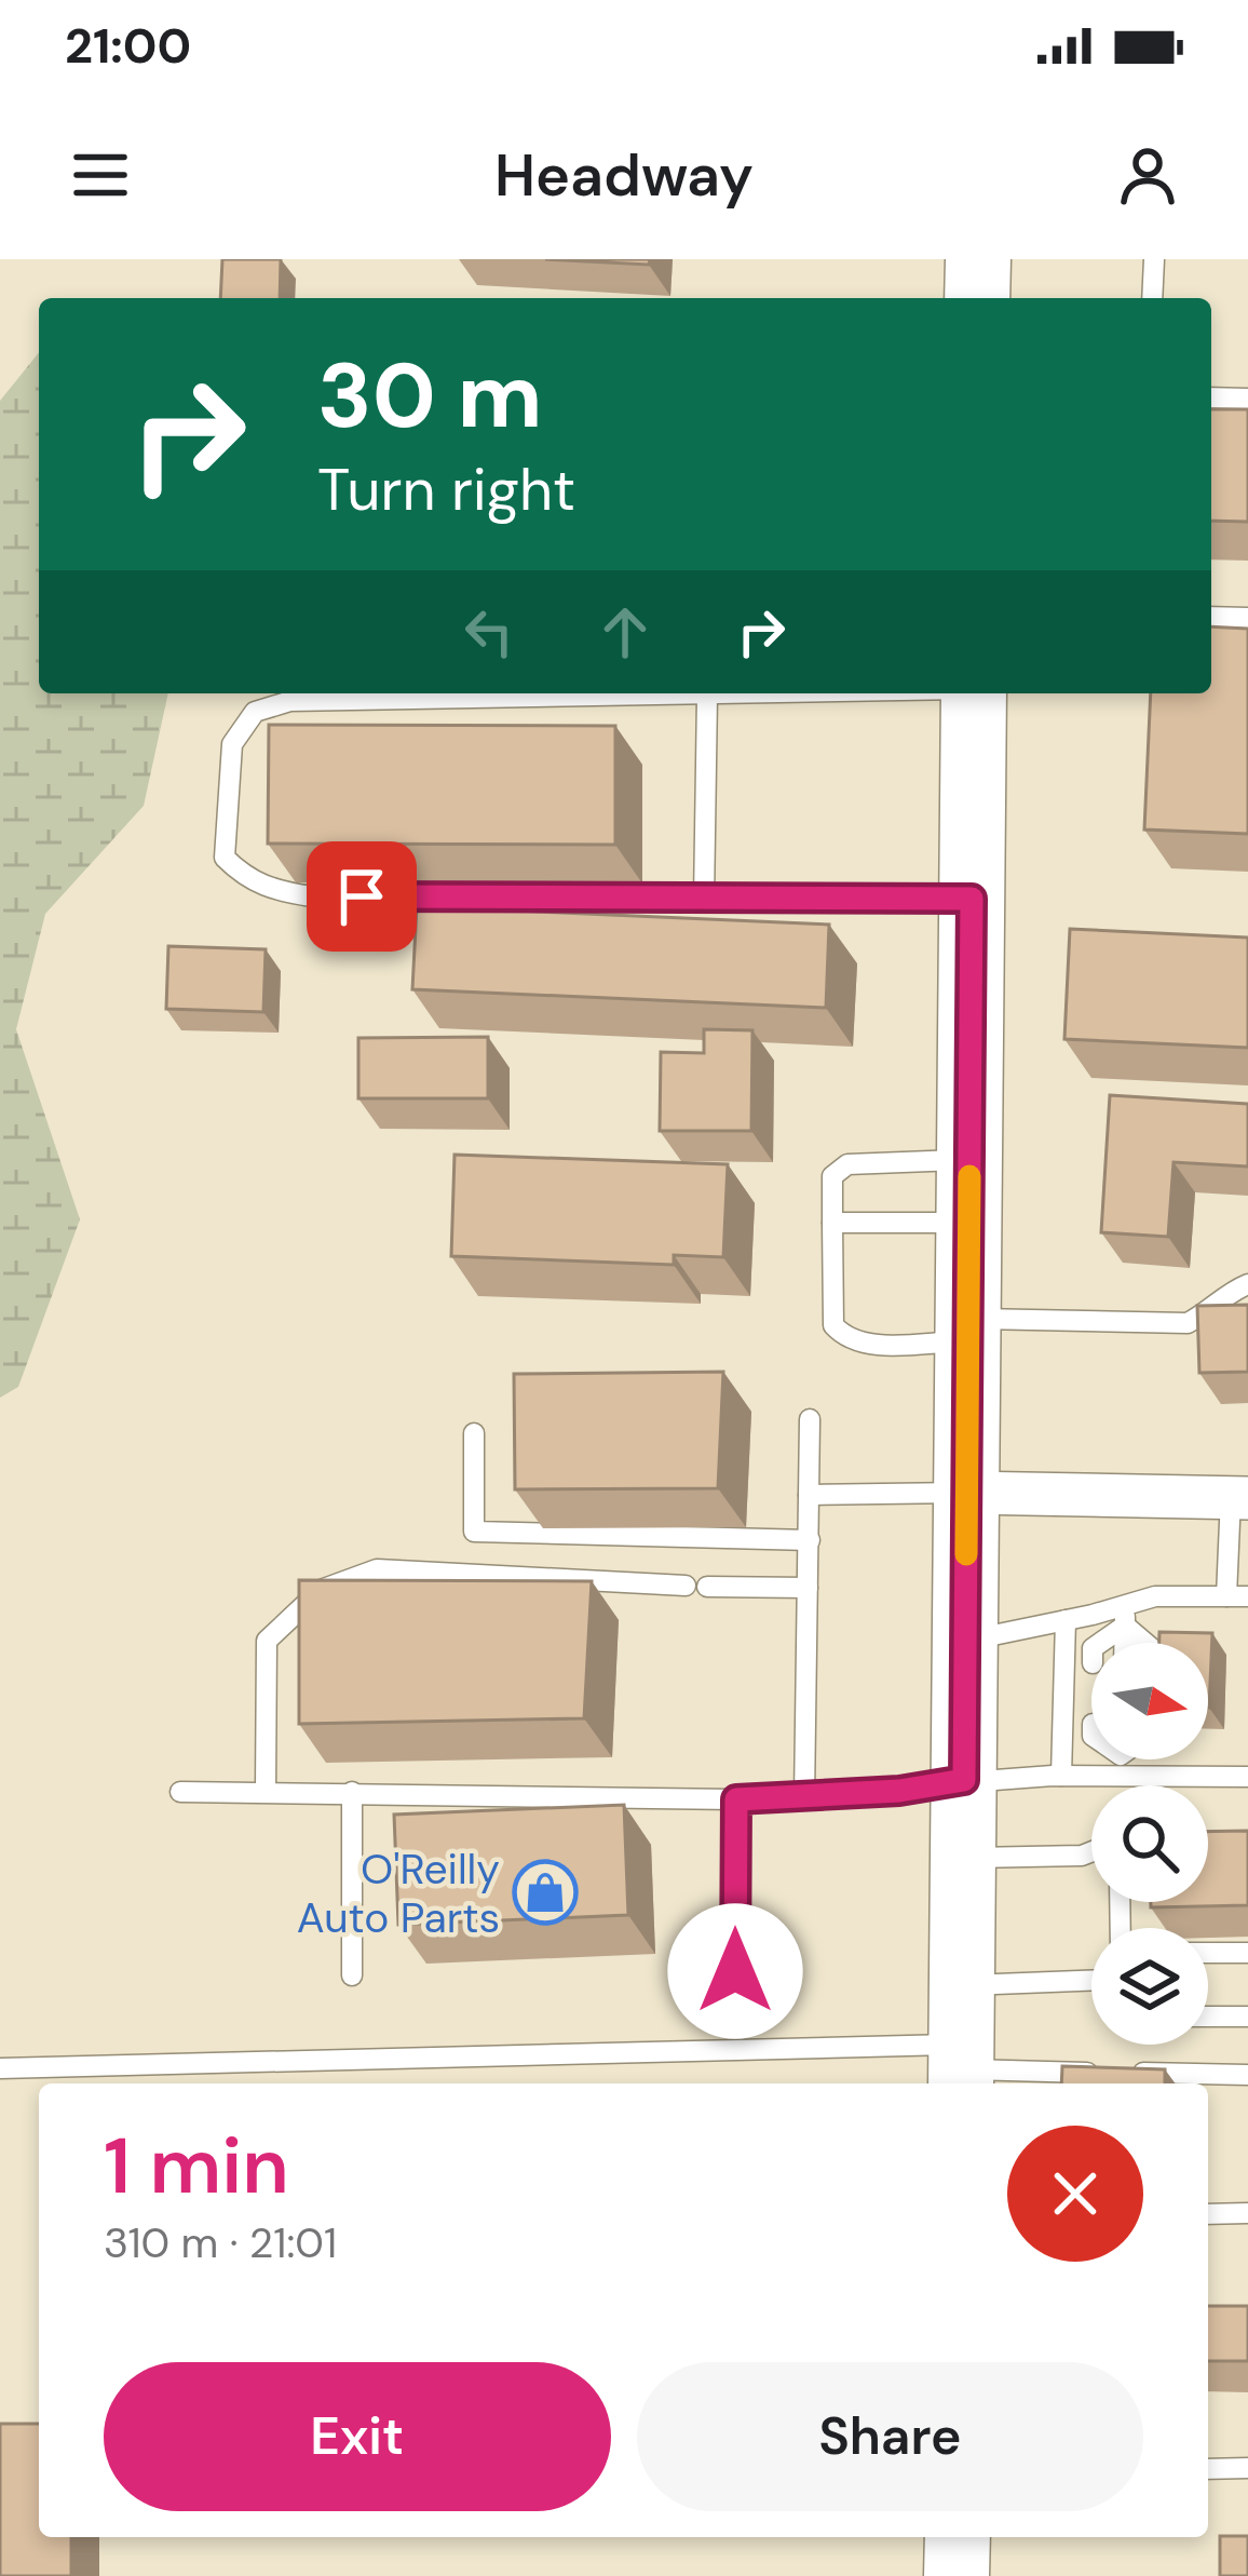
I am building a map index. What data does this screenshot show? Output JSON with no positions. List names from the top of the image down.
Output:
{
  "places": {
    "shop": ["O'Reilly Auto Parts"]
  },
  "north": "right",
  "page": {
    "status": "21:00",
    "header": "Headway",
    "turn": ["30 m", "Turn right"],
    "heading": ["1 min", "310 m · 21:01"],
    "buttons": ["Exit", "Share"]
  }
}
